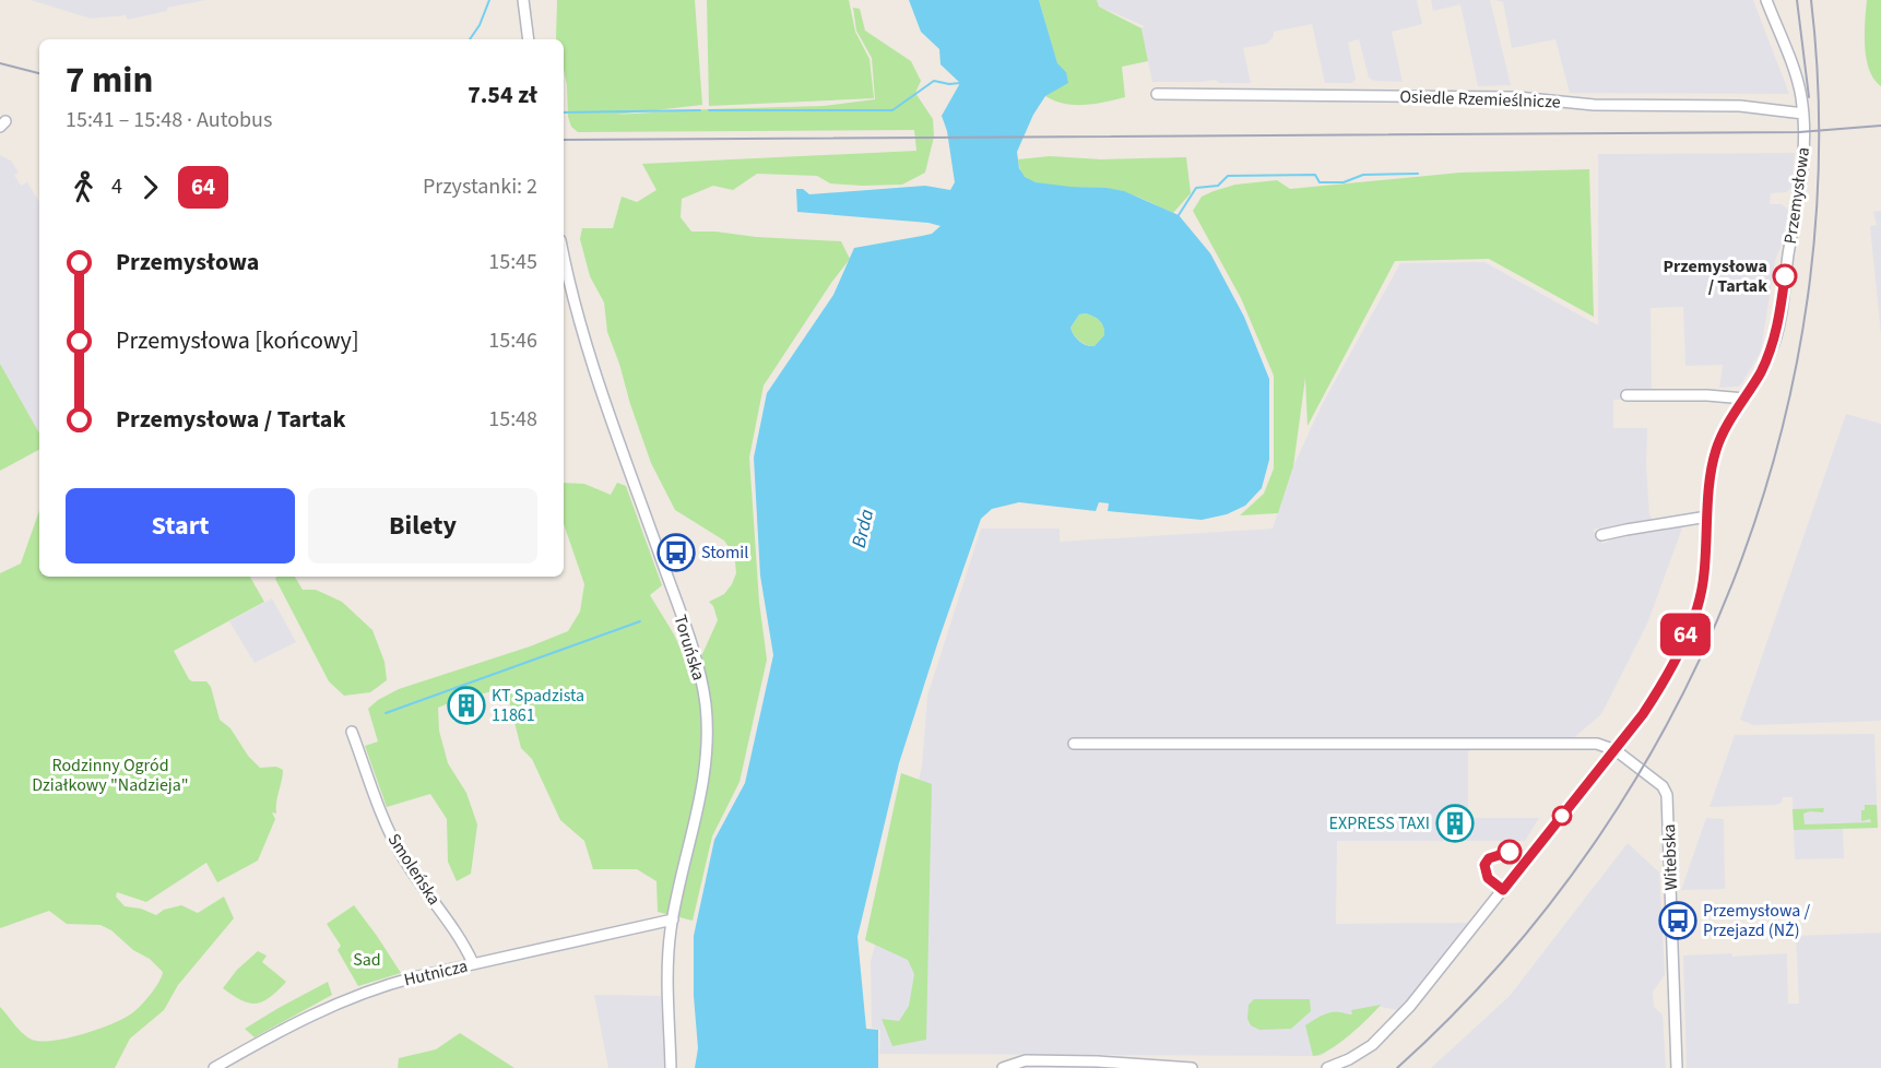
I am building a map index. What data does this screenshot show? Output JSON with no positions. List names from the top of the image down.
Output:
{
  "streets": {
    "street": [
      "Osiedle Rzemieślnicze",
      "Przemysłowa",
      "Toruńska",
      "Witebska",
      "Smoleńska",
      "Hutnicza"
    ]
  },
  "crossings": [
    ["Osiedle Rzemieślnicze", "Przemysłowa"],
    ["Przemysłowa", "Witebska"],
    ["Toruńska", "Hutnicza"],
    ["Smoleńska", "Hutnicza"]
  ],
  "water": ["Brda"],
  "parks": ["Rodzinny Ogród Działkowy \"Nadzieja\"", "Sad"],
  "places": {
    "other": ["Przemysłowa / Tartak"],
    "bus stop": ["Stomil", "Przemysłowa / Przejazd (NŻ)"],
    "building": ["KT Spadzista 11861", "EXPRESS TAXI"]
  },
  "lines": ["bus line 64"],
  "page": {
    "on_map": "64",
    "heading": ["7 min", "15:41 – 15:48 · Autobus", "7.54 zł"],
    "legs": ["4", "64", "Przystanki: 2"],
    "list": [
      {
        "name": "Przemysłowa",
        "value": "15:45"
      },
      {
        "name": "Przemysłowa [końcowy]",
        "value": "15:46"
      },
      {
        "name": "Przemysłowa / Tartak",
        "value": "15:48"
      }
    ],
    "buttons": ["Start", "Bilety"]
  }
}
